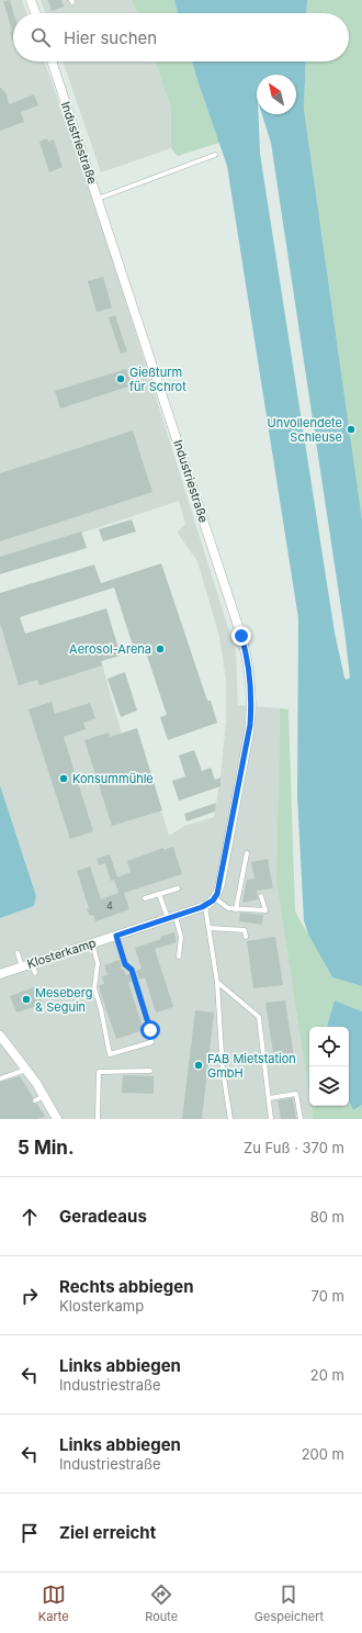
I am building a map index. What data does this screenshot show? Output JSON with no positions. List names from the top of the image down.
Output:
{
  "streets": {
    "street": ["Industriestraße", "Klosterkamp"]
  },
  "places": [
    "Gießturm für Schrot",
    "Unvollendete Schleuse",
    "Aerosol-Arena",
    "Konsummühle",
    "Meseberg & Seguin",
    "FAB Mietstation GmbH"
  ],
  "house_numbers": ["4"],
  "north": "top left",
  "page": {
    "search": "Hier suchen",
    "heading": ["5 Min.", "Zu Fuß · 370 m"],
    "list": [
      ["Geradeaus", "80 m"],
      ["Rechts abbiegen", "Klosterkamp", "70 m"],
      ["Links abbiegen", "Industriestraße", "20 m"],
      ["Links abbiegen", "Industriestraße", "200 m"],
      "Ziel erreicht"
    ],
    "nav": ["Karte", "Route", "Gespeichert"]
  }
}
